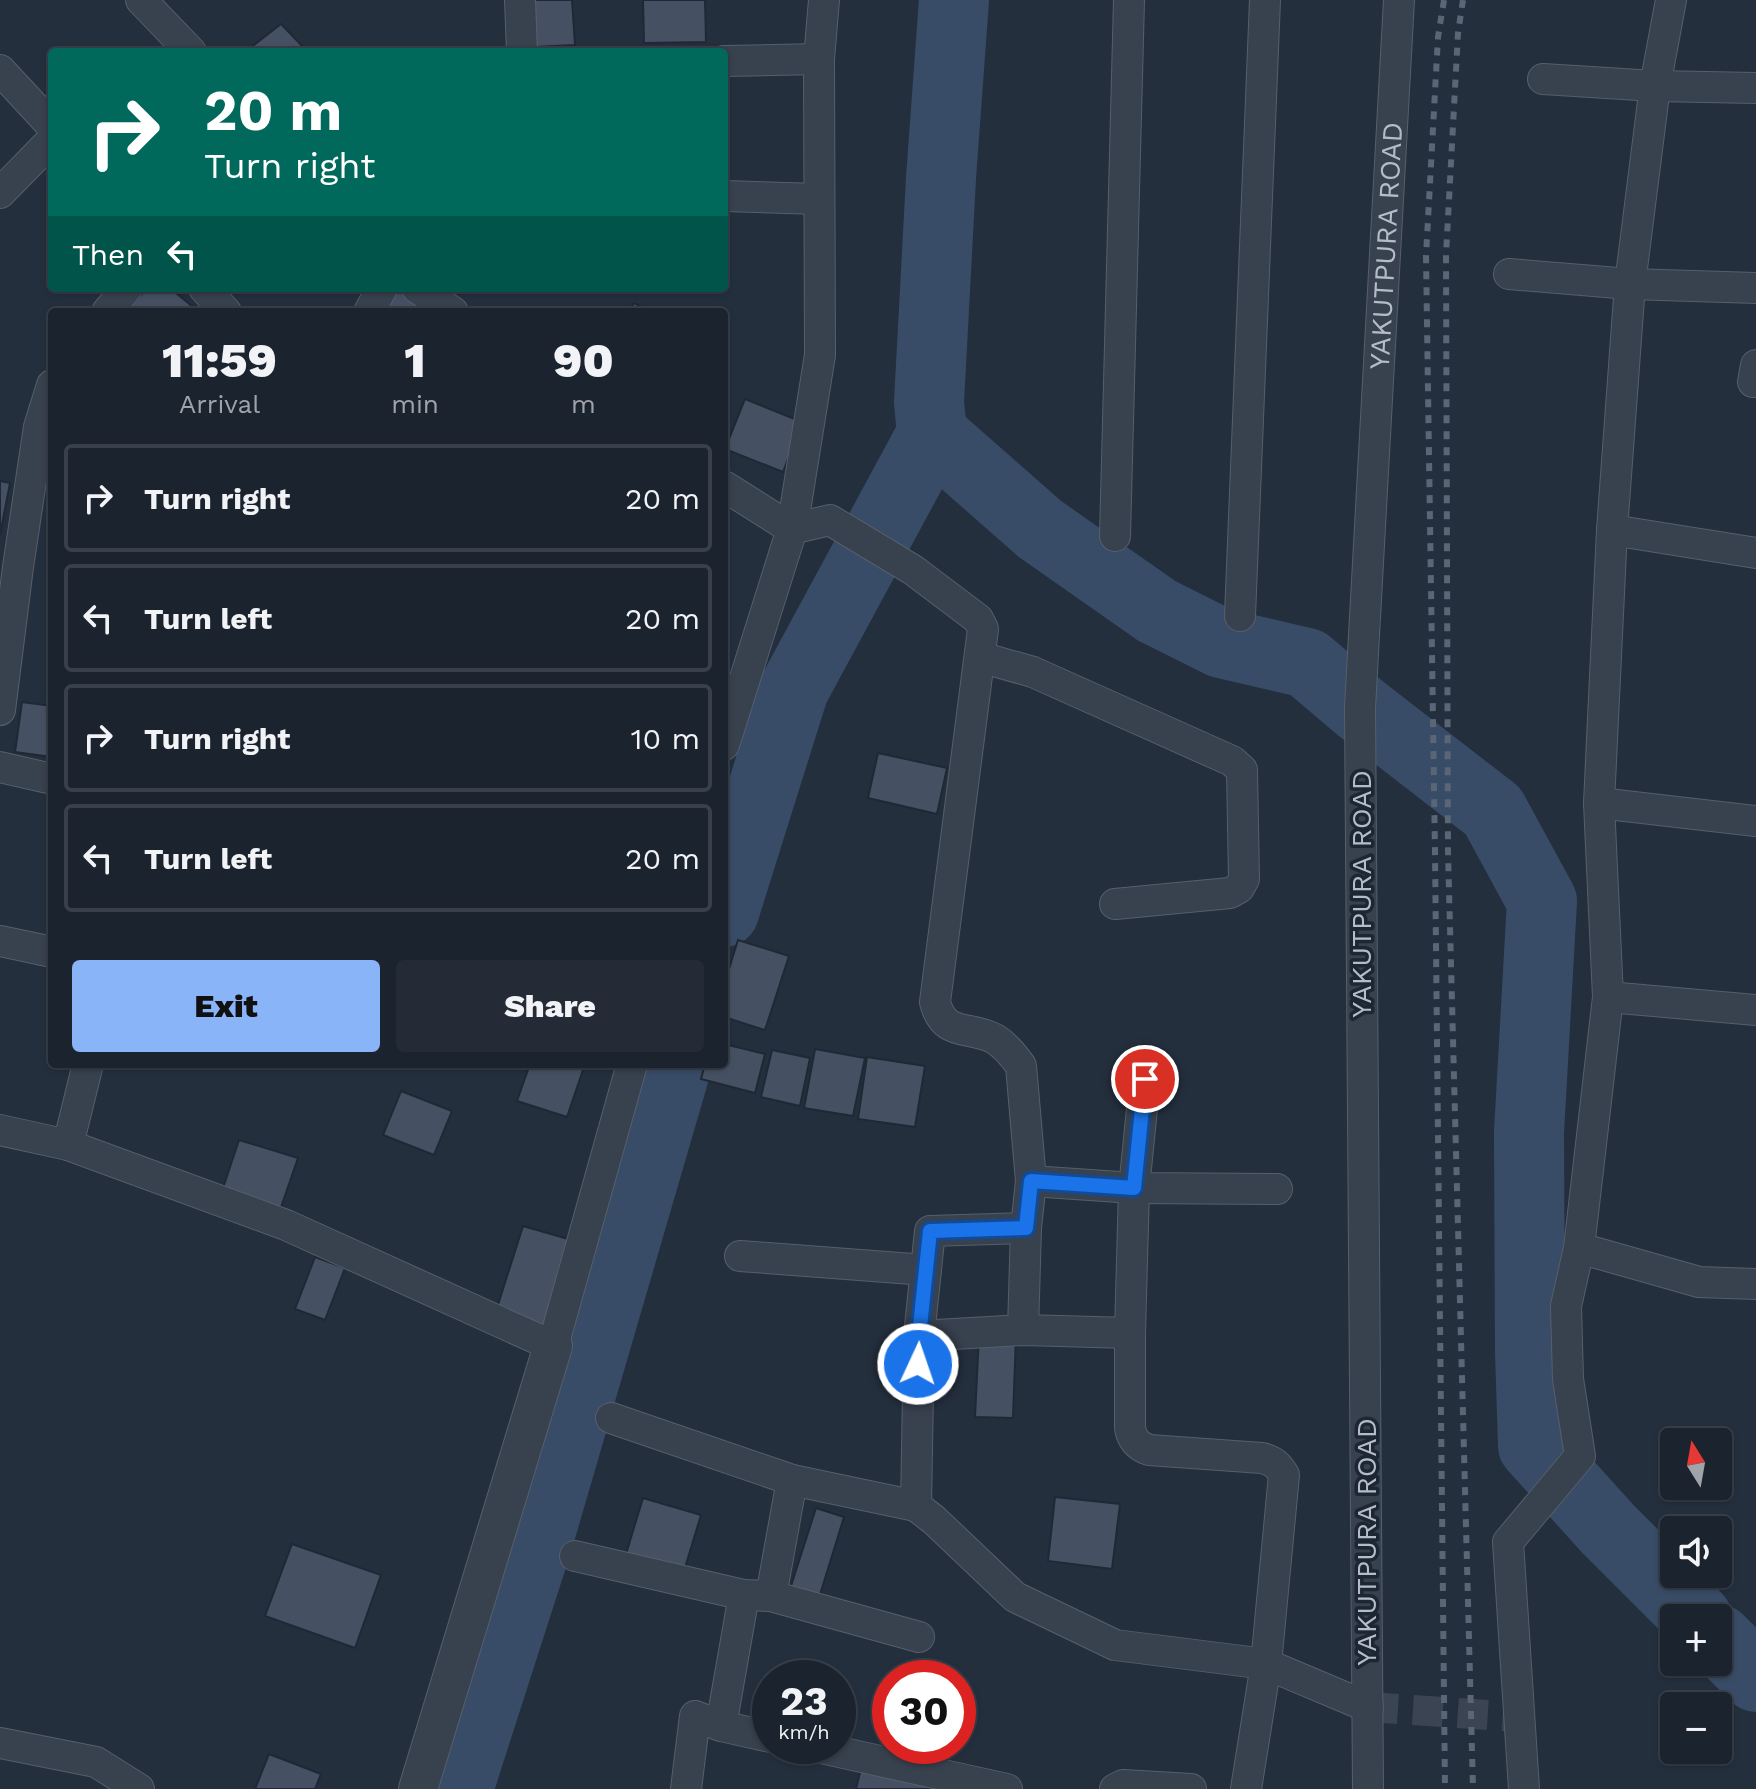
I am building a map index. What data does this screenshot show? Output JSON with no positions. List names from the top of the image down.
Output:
{
  "streets": {
    "street": ["YAKUTPURA ROAD"]
  },
  "north": "top",
  "page": {
    "turn": ["20 m", "Turn right"],
    "then": "Then",
    "eta": [
      "11:59",
      "Arrival",
      "1",
      "min",
      "90",
      "m"
    ],
    "list": [
      {
        "name": "Turn right",
        "value": "20 m"
      },
      {
        "name": "Turn left",
        "value": "20 m"
      },
      {
        "name": "Turn right",
        "value": "10 m"
      },
      {
        "name": "Turn left",
        "value": "20 m"
      }
    ],
    "buttons": ["Exit", "Share"],
    "map_buttons": ["+", "−"],
    "speed": "23 km/h",
    "limit": "30"
  }
}
